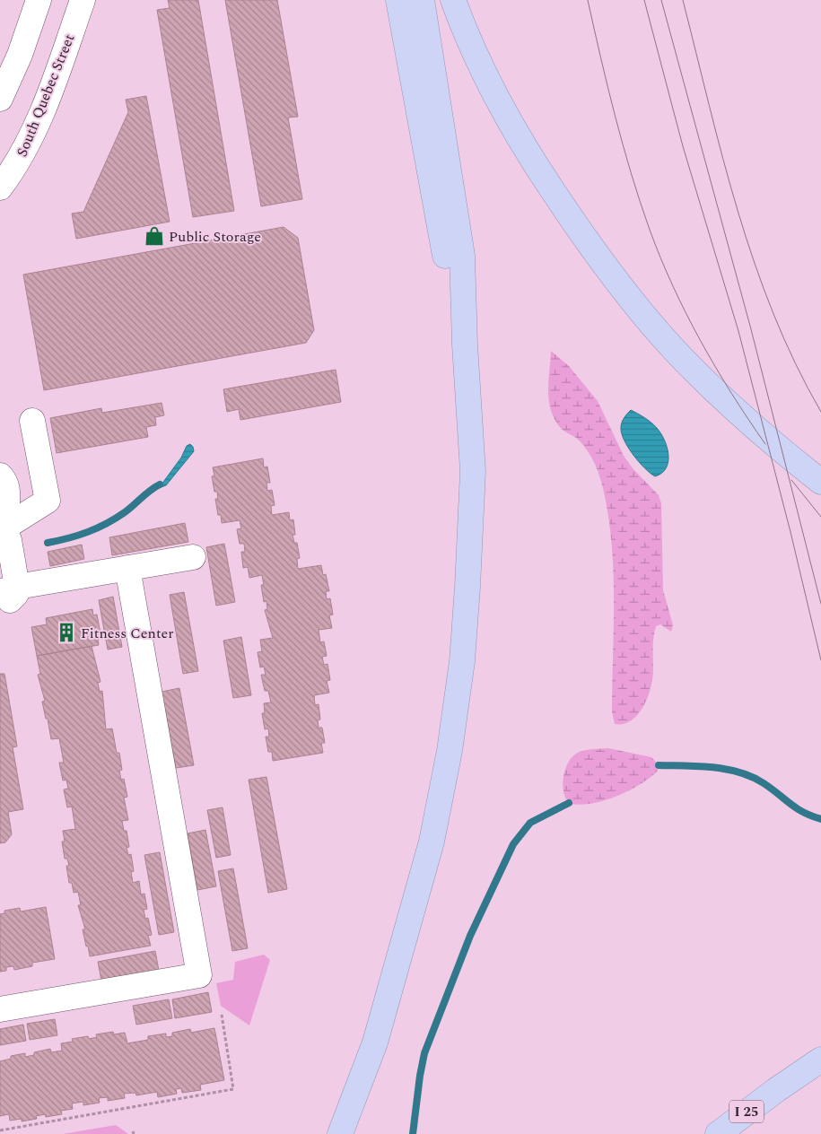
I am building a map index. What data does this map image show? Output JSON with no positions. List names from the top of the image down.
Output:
{
  "streets": {
    "highway": ["I 25"],
    "street": ["South Quebec Street"]
  },
  "places": {
    "shop": ["Public Storage"],
    "building": ["Fitness Center"]
  }
}
